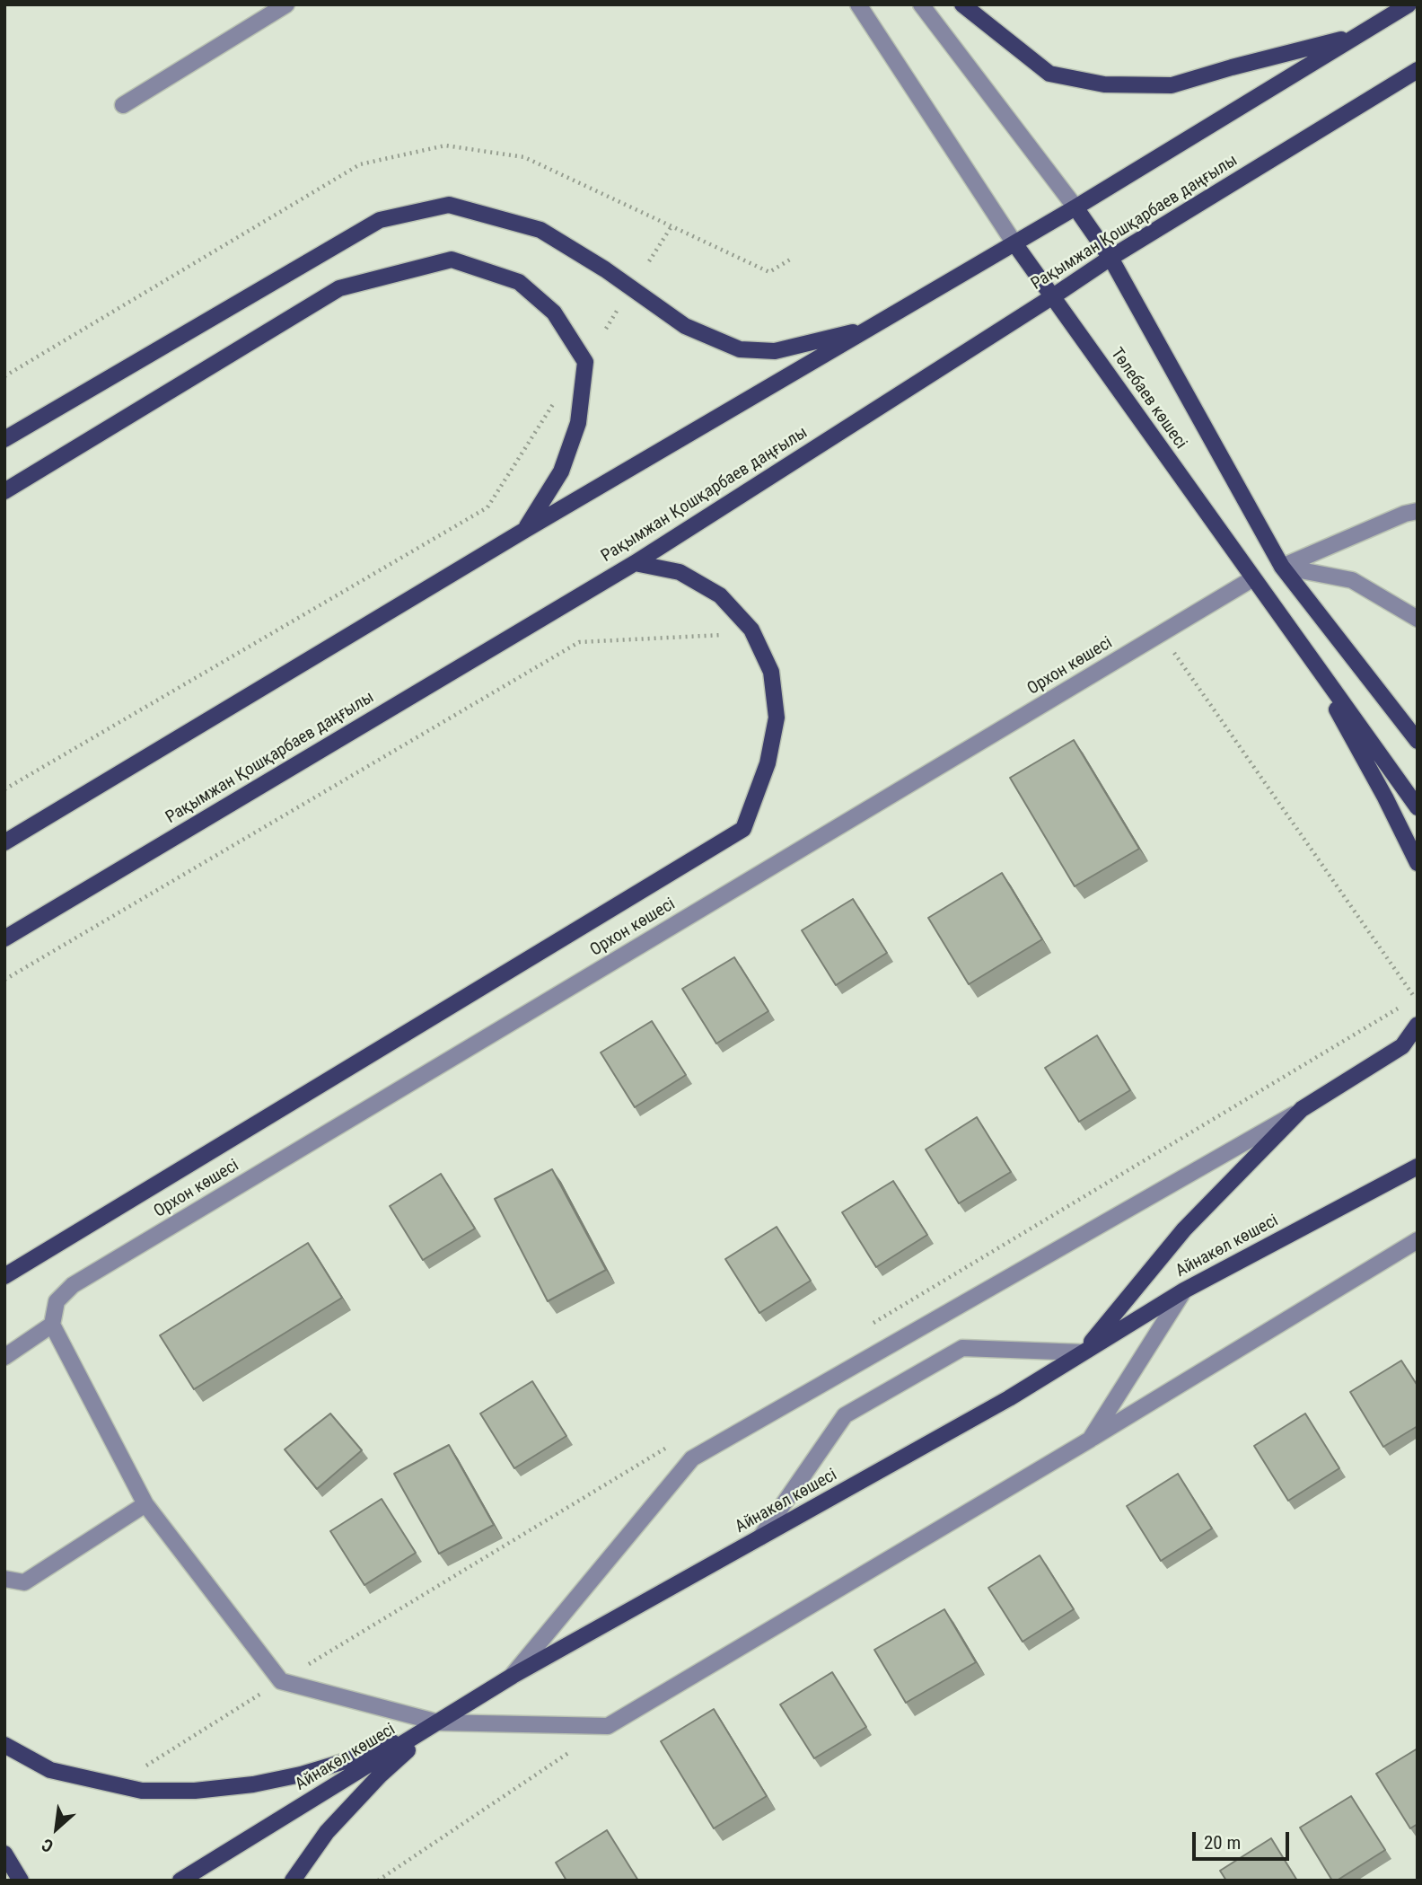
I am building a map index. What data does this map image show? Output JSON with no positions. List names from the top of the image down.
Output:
{
  "streets": {
    "main road": ["Рақымжан Қошқарбаев даңғылы", "Төлебаев көшесі", "Айнакөл көшесі"],
    "street": ["Орхон көшесі"]
  },
  "crossings": [
    ["Рақымжан Қошқарбаев даңғылы", "Төлебаев көшесі"],
    ["Төлебаев көшесі", "Орхон көшесі"]
  ],
  "scale_bar": "20 m",
  "north": "bottom left"
}
